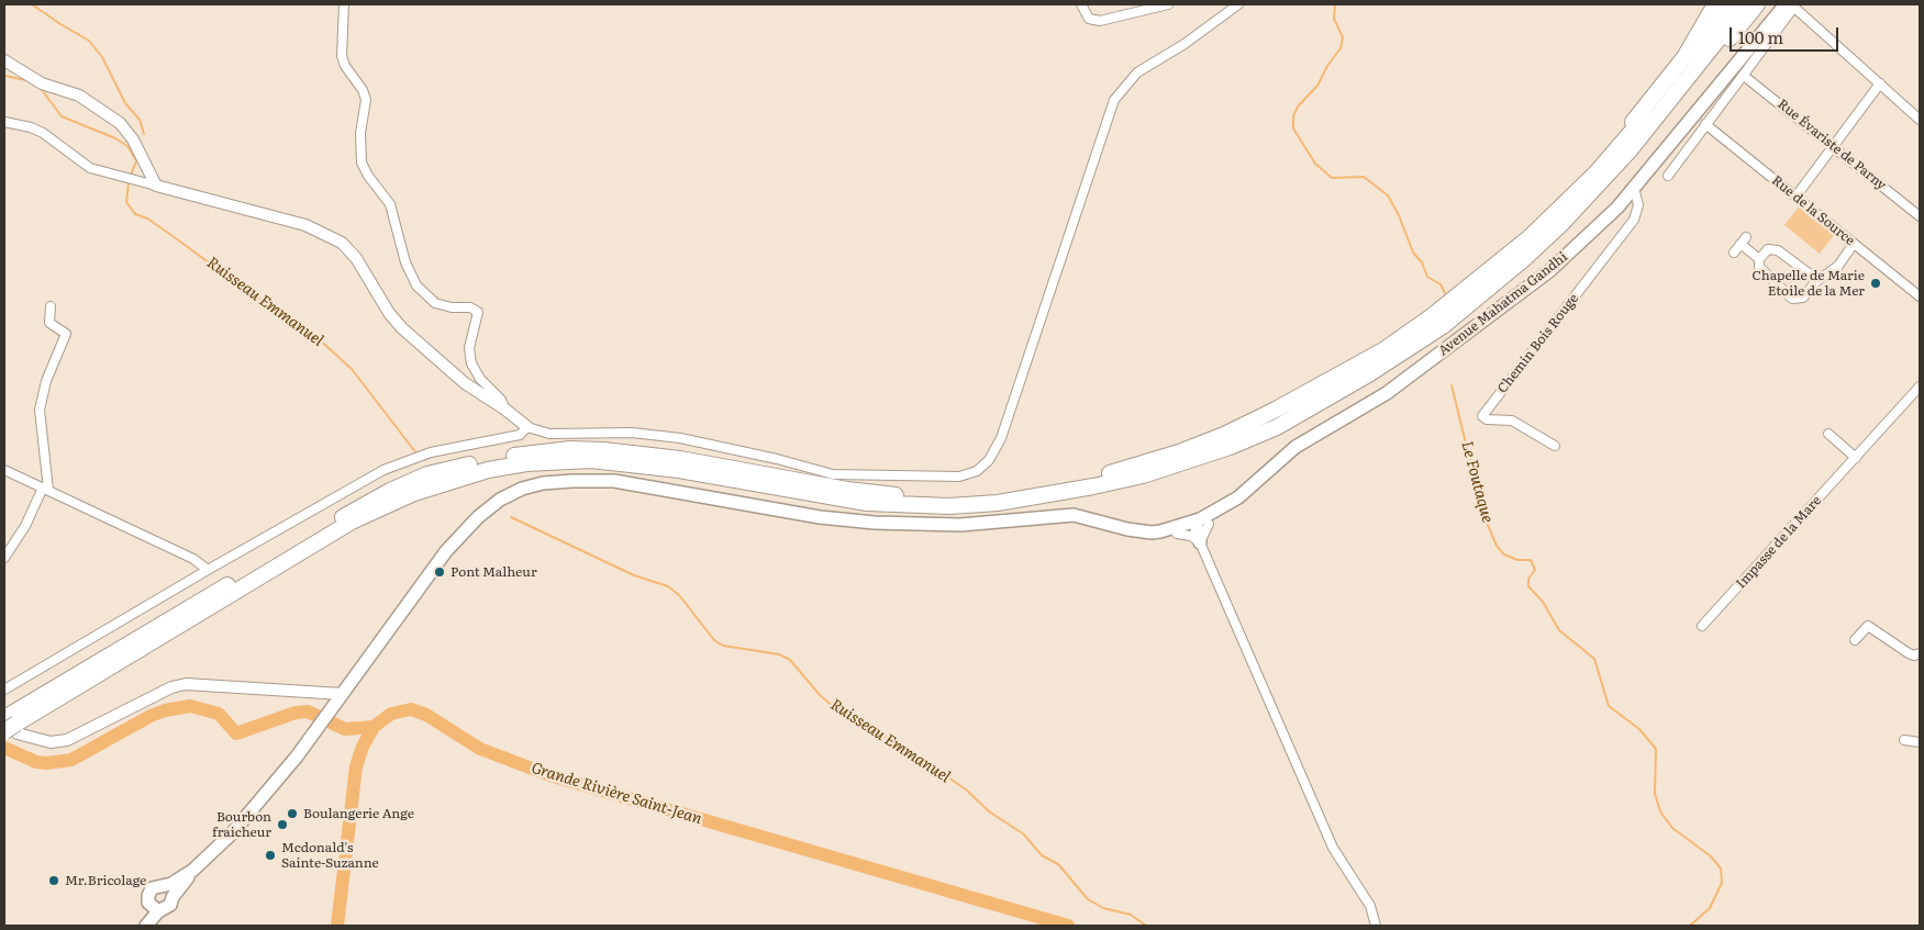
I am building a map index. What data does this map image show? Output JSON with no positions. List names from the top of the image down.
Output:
{
  "streets": {
    "main road": ["Avenue Mahatma Gandhi"],
    "street": [
      "Rue Évariste de Parny",
      "Rue de la Source",
      "Chemin Bois Rouge",
      "Impasse de la Mare"
    ]
  },
  "crossings": [
    ["Avenue Mahatma Gandhi", "Chemin Bois Rouge"]
  ],
  "water": ["Ruisseau Emmanuel", "Le Foutaque", "Grande Rivière Saint-Jean"],
  "places": [
    "Chapelle de Marie Etoile de la Mer",
    "Pont Malheur",
    "Boulangerie Ange",
    "Bourbon fraicheur",
    "Mcdonald's Sainte-Suzanne",
    "Mr.Bricolage"
  ],
  "scale_bar": "100 m"
}
